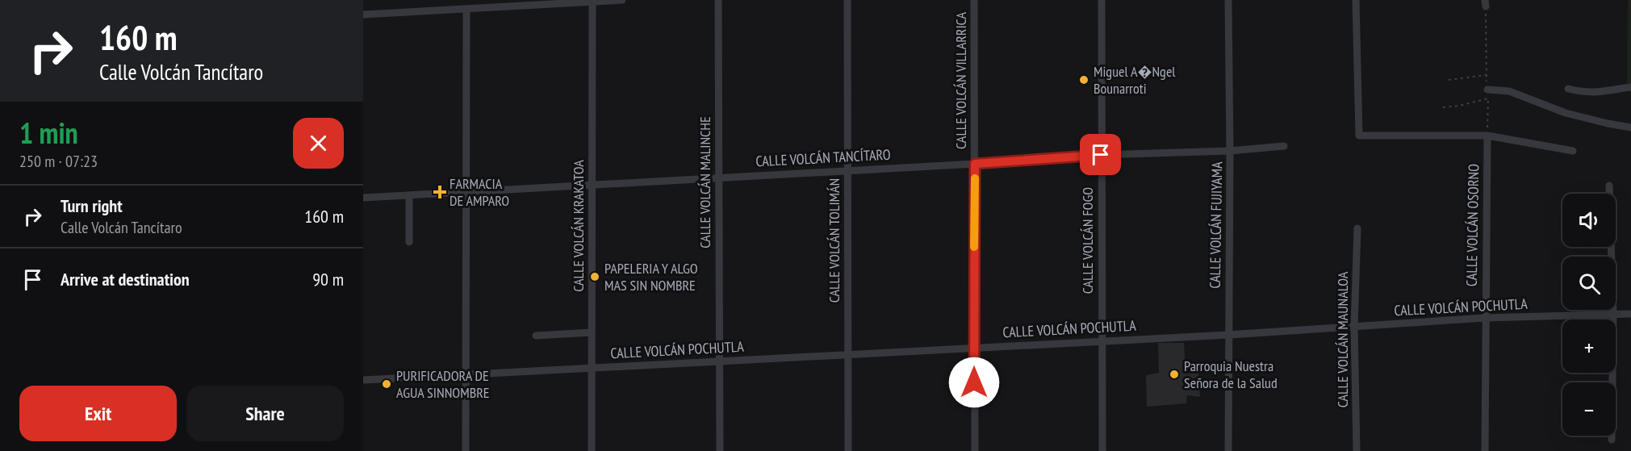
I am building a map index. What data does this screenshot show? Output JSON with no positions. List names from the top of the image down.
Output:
{
  "streets": {
    "street": [
      "CALLE VOLCÁN VILLARRICA",
      "CALLE VOLCÁN TANCÍTARO",
      "CALLE VOLCÁN MALINCHE",
      "CALLE VOLCÁN FUJIYAMA",
      "CALLE VOLCÁN OSORNO",
      "CALLE VOLCÁN KRAKATOA",
      "CALLE VOLCÁN TOLIMÁN",
      "CALLE VOLCÁN FOGO",
      "CALLE VOLCÁN POCHUTLA",
      "CALLE VOLCÁN MAUNALOA"
    ]
  },
  "crossings": [
    ["CALLE VOLCÁN VILLARRICA", "CALLE VOLCÁN TANCÍTARO"],
    ["CALLE VOLCÁN VILLARRICA", "CALLE VOLCÁN POCHUTLA"],
    ["CALLE VOLCÁN TANCÍTARO", "CALLE VOLCÁN MALINCHE"],
    ["CALLE VOLCÁN TANCÍTARO", "CALLE VOLCÁN FUJIYAMA"],
    ["CALLE VOLCÁN TANCÍTARO", "CALLE VOLCÁN KRAKATOA"],
    ["CALLE VOLCÁN TANCÍTARO", "CALLE VOLCÁN TOLIMÁN"],
    ["CALLE VOLCÁN TANCÍTARO", "CALLE VOLCÁN FOGO"],
    ["CALLE VOLCÁN MALINCHE", "CALLE VOLCÁN POCHUTLA"],
    ["CALLE VOLCÁN FUJIYAMA", "CALLE VOLCÁN POCHUTLA"],
    ["CALLE VOLCÁN OSORNO", "CALLE VOLCÁN POCHUTLA"],
    ["CALLE VOLCÁN KRAKATOA", "CALLE VOLCÁN POCHUTLA"],
    ["CALLE VOLCÁN TOLIMÁN", "CALLE VOLCÁN POCHUTLA"],
    ["CALLE VOLCÁN FOGO", "CALLE VOLCÁN POCHUTLA"],
    ["CALLE VOLCÁN POCHUTLA", "CALLE VOLCÁN MAUNALOA"]
  ],
  "places": {
    "other": [
      "Miguel A�Ngel Bounarroti",
      "PAPELERIA Y ALGO MAS SIN NOMBRE",
      "Parroquia Nuestra Señora de la Salud",
      "PURIFICADORA DE AGUA SINNOMBRE"
    ],
    "health": ["FARMACIA DE AMPARO"]
  },
  "page": {
    "turn": ["160 m", "Calle Volcán Tancítaro"],
    "heading": ["1 min", "250 m · 07:23"],
    "list": [
      {
        "name": "Turn right",
        "note": "Calle Volcán Tancítaro",
        "value": "160 m"
      },
      {
        "name": "Arrive at destination",
        "value": "90 m"
      }
    ],
    "map_buttons": ["+", "−"],
    "buttons": ["Exit", "Share"]
  }
}
